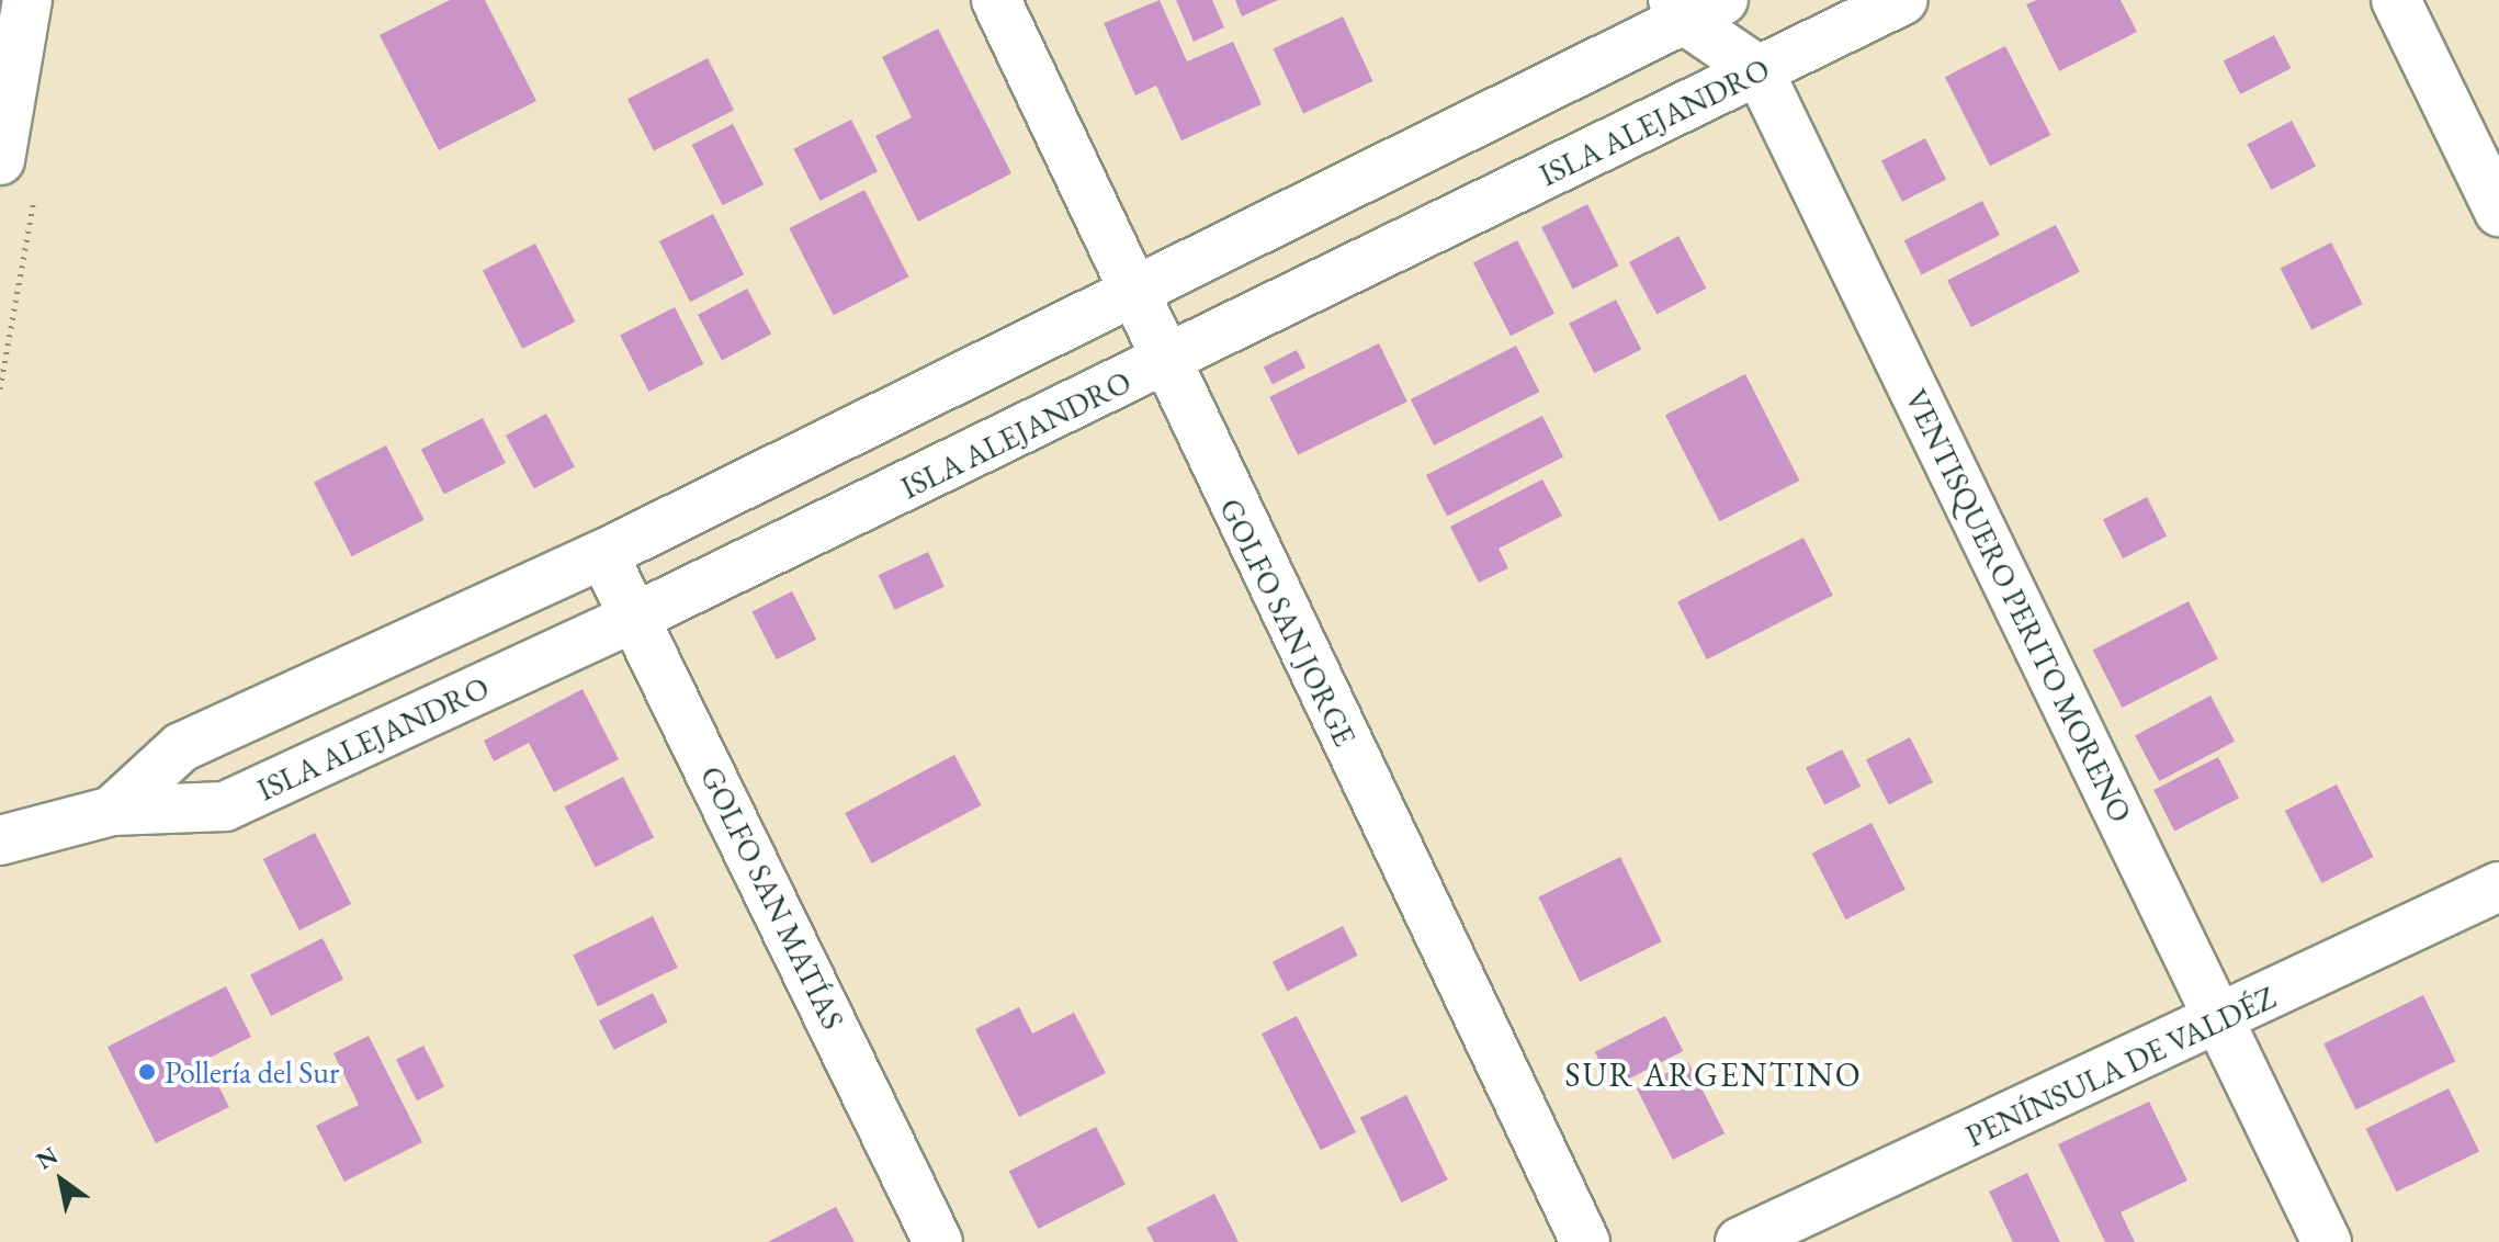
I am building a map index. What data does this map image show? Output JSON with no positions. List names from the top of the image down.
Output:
{
  "streets": {
    "street": [
      "ISLA ALEJANDRO",
      "VENTISQUERO PERITO MORENO",
      "GOLFO SAN JORGE",
      "GOLFO SAN MATÍAS",
      "PENÍNSULA DE VALDÉZ"
    ]
  },
  "crossings": [
    ["ISLA ALEJANDRO", "VENTISQUERO PERITO MORENO"],
    ["ISLA ALEJANDRO", "GOLFO SAN JORGE"],
    ["ISLA ALEJANDRO", "GOLFO SAN MATÍAS"],
    ["VENTISQUERO PERITO MORENO", "PENÍNSULA DE VALDÉZ"]
  ],
  "districts": ["SUR ARGENTINO"],
  "places": ["Pollería del Sur"],
  "north": "top left"
}
